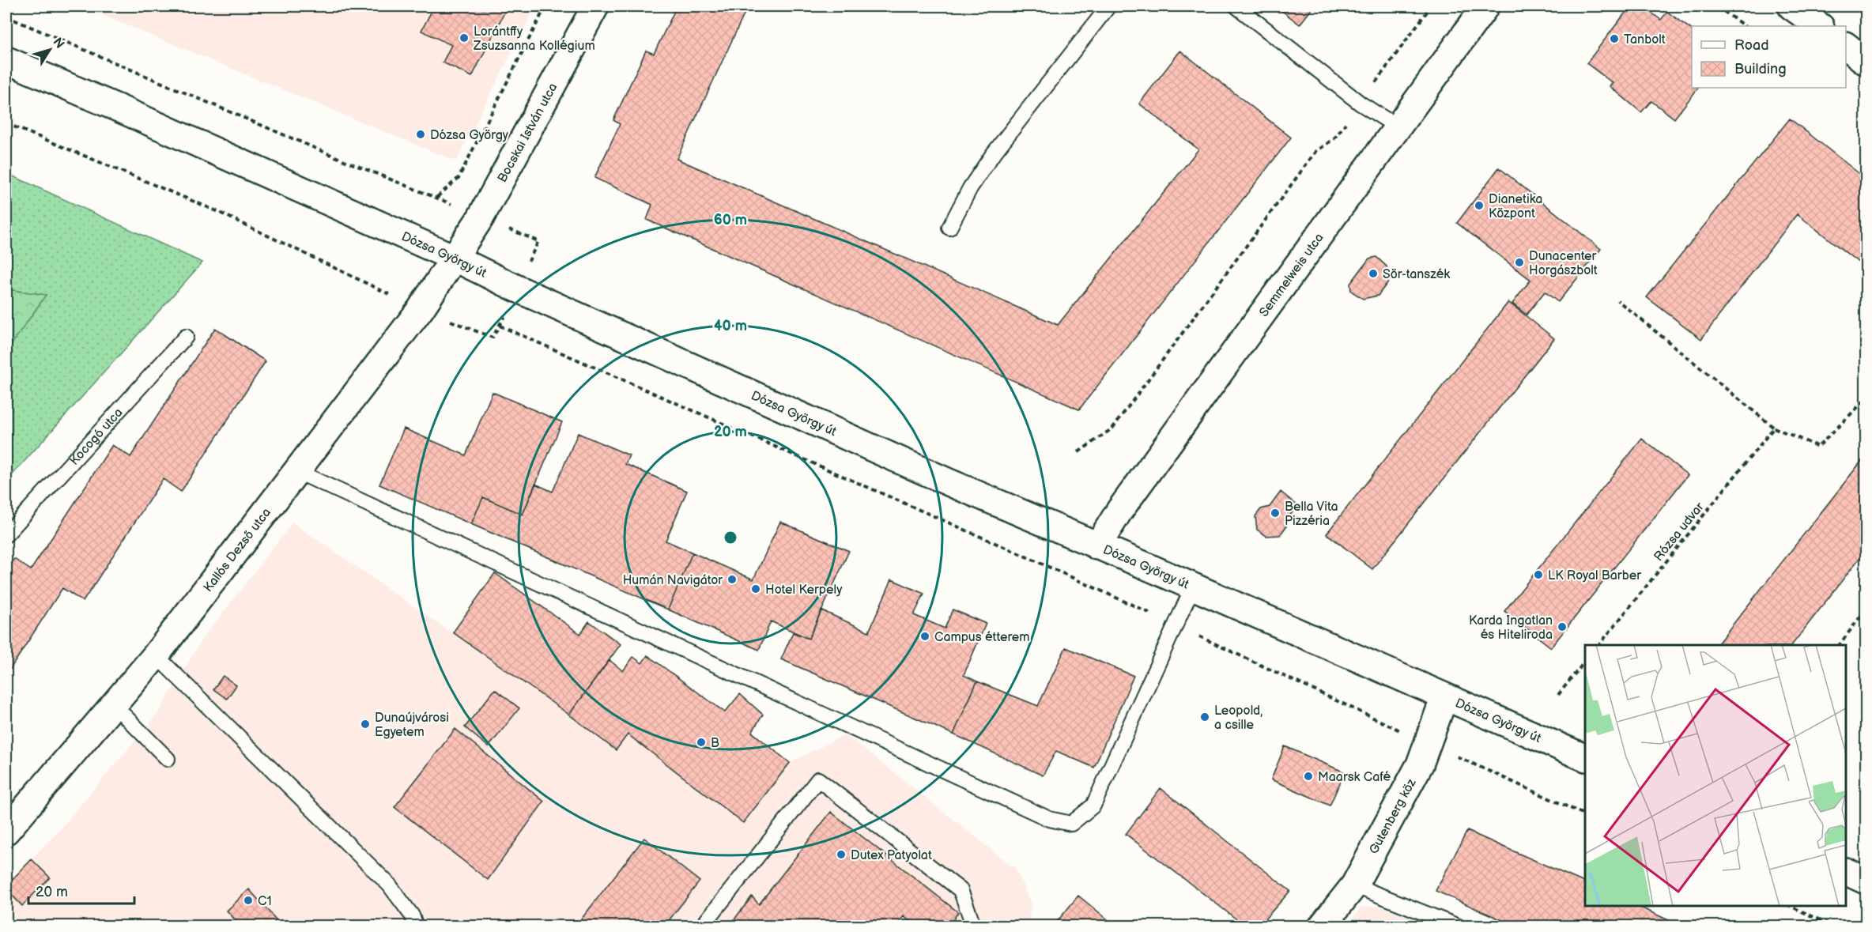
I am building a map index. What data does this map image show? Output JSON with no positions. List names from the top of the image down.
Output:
{
  "streets": {
    "street": [
      "Bocskai István utca",
      "Dózsa György út",
      "Semmelweis utca",
      "Kallós Dezső utca",
      "Gutenberg köz"
    ],
    "lane": ["Kocogó utca"],
    "path": ["Rózsa udvar"]
  },
  "crossings": [
    ["Bocskai István utca", "Dózsa György út"],
    ["Bocskai István utca", "Kallós Dezső utca"],
    ["Dózsa György út", "Semmelweis utca"],
    ["Dózsa György út", "Kallós Dezső utca"],
    ["Dózsa György út", "Gutenberg köz"]
  ],
  "places": [
    "Lorántffy Zsuzsanna Kollégium",
    "Tanbolt",
    "Dózsa György",
    "Dianetika Központ",
    "Dunacenter Horgászbolt",
    "Sör-tanszék",
    "Bella Vita Pizzéria",
    "LK Royal Barber",
    "Humán Navigátor",
    "Hotel Kerpely",
    "Karda Ingatlan és Hiteliroda",
    "Campus étterem",
    "Leopold, a csille",
    "Dunaújvárosi Egyetem",
    "B",
    "Maarsk Café",
    "Dutex Patyolat",
    "C1"
  ],
  "legend": ["Road", "Building"],
  "scale_bar": "20 m",
  "north": "top right",
  "rings": ["60 m", "40 m", "20 m"]
}
